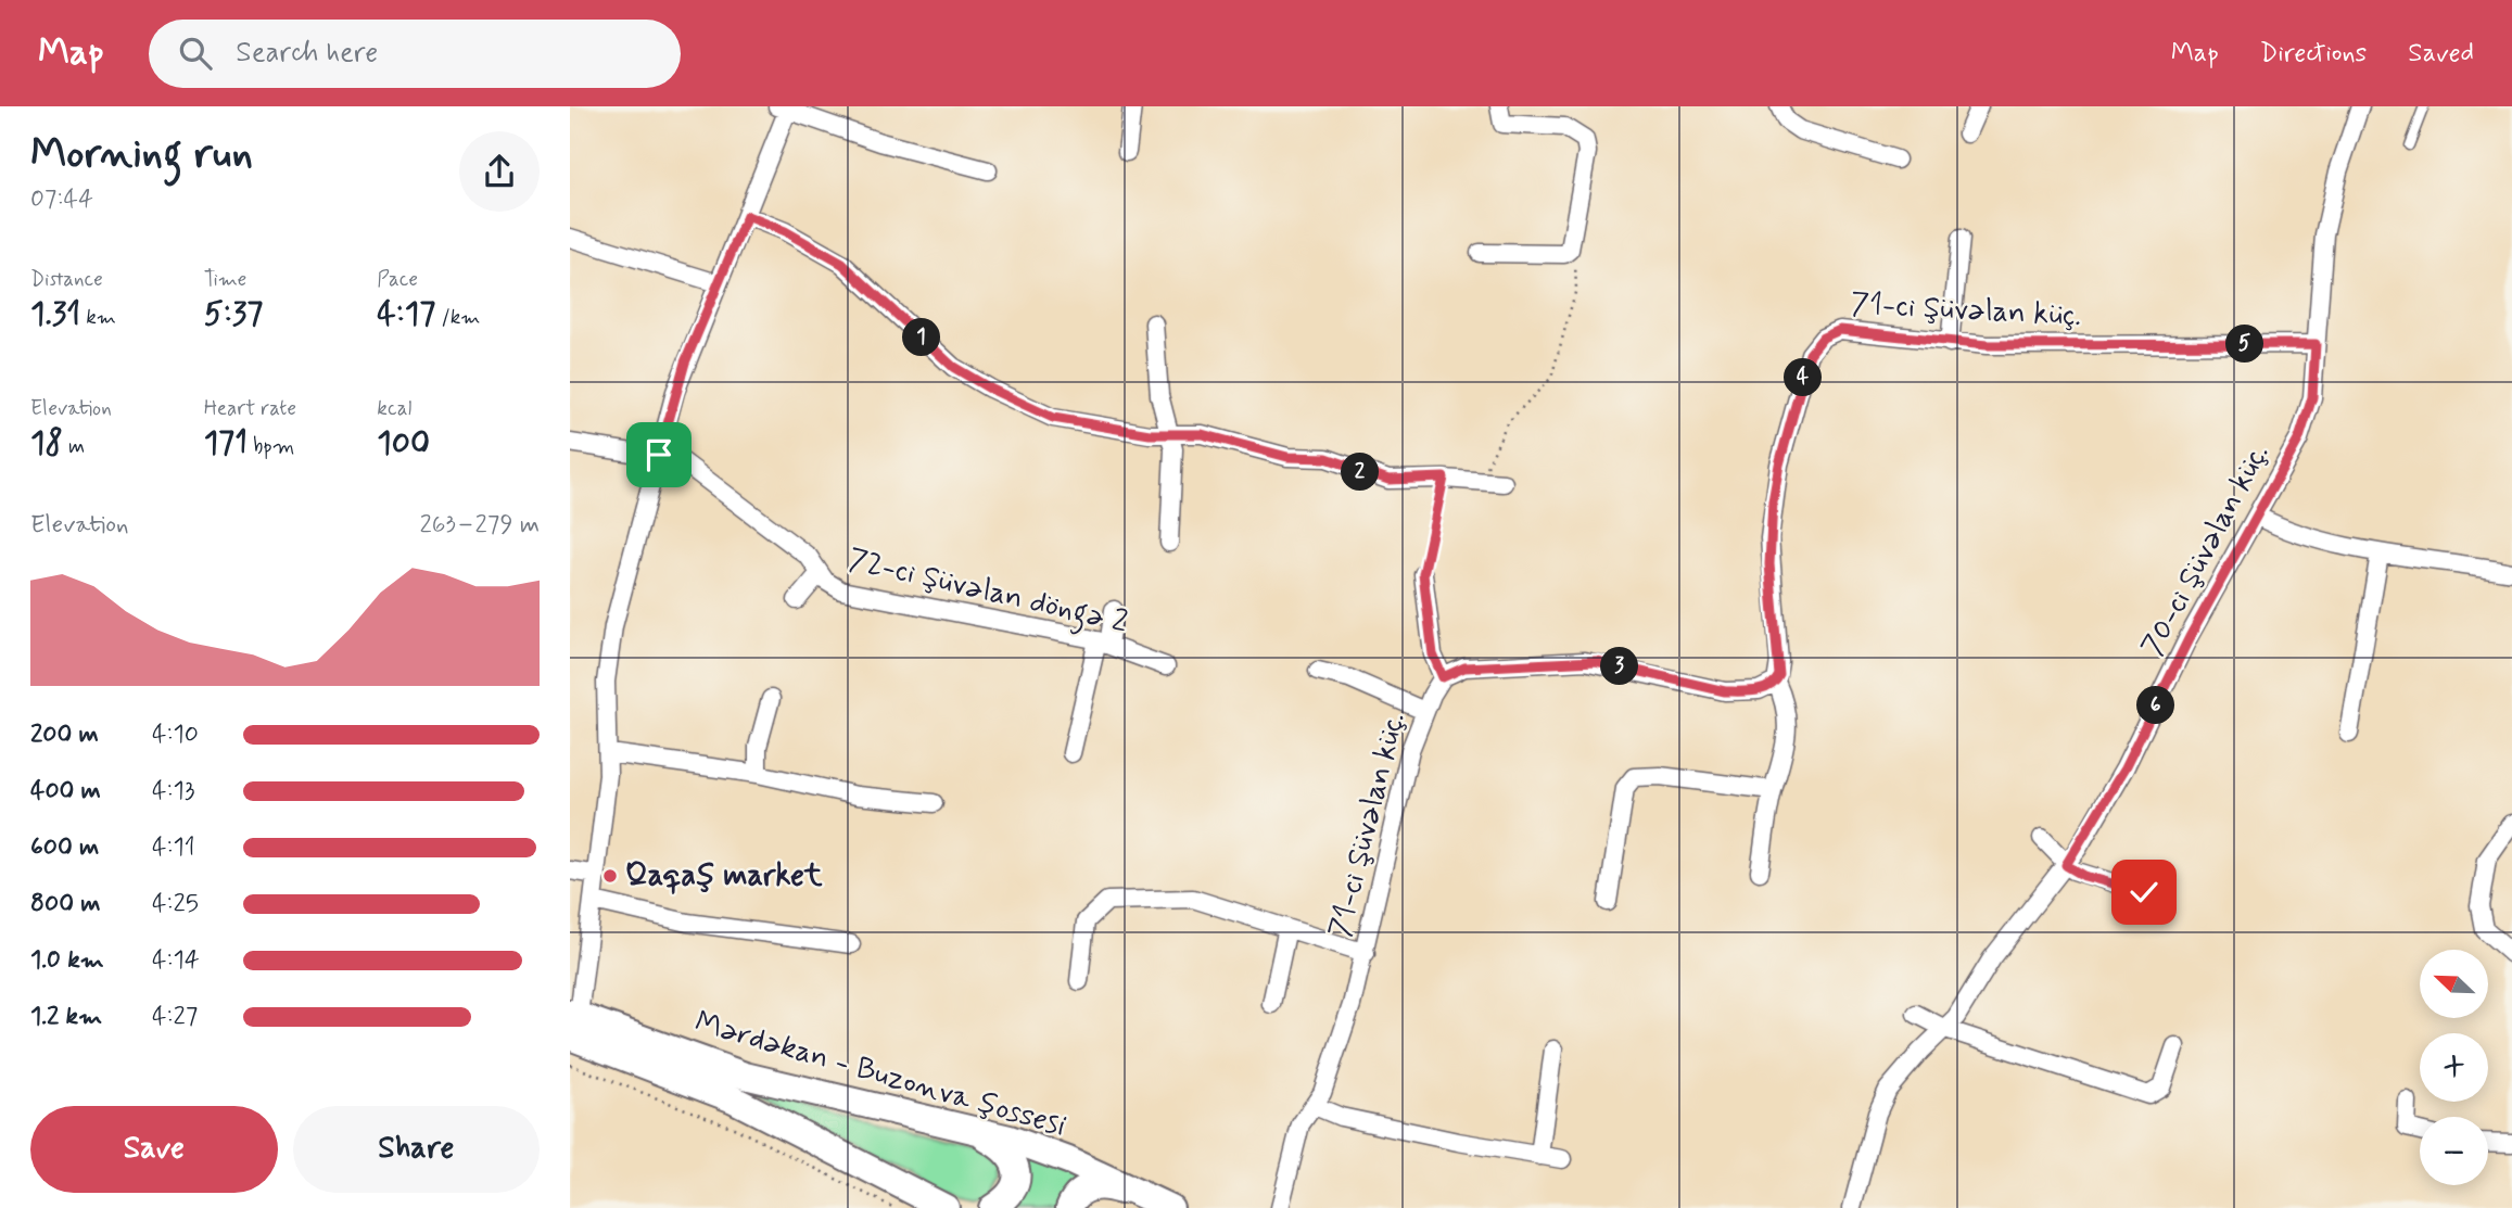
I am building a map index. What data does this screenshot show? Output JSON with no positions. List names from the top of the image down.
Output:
{
  "streets": {
    "main road": ["Mərdəkan - Buzonva şossesi"],
    "street": ["71-ci Şüvəlan küç.", "70-ci Şüvəlan küç.", "72-ci Şüvəlan döngə 2"]
  },
  "crossings": [
    ["71-ci Şüvəlan küç.", "70-ci Şüvəlan küç."]
  ],
  "places": ["Qaqaş market"],
  "north": "top left",
  "page": {
    "header": "Map",
    "search": "Search here",
    "nav": ["Map", "Directions", "Saved"],
    "heading": ["Morning run", "07:44"],
    "stats": [
      ["Distance", "1.31 km"],
      ["Time", "5:37"],
      ["Pace", "4:17 /km"],
      ["Elevation", "18 m"],
      ["Heart rate", "171 bpm"],
      ["kcal", "100"]
    ],
    "pins": [
      "1",
      "5",
      "4",
      "2",
      "3",
      "6"
    ],
    "chart": ["Elevation", "263–279 m"],
    "list": [
      {
        "name": "200 m",
        "note": "4:10"
      },
      {
        "name": "400 m",
        "note": "4:13"
      },
      {
        "name": "600 m",
        "note": "4:11"
      },
      {
        "name": "800 m",
        "note": "4:25"
      },
      {
        "name": "1.0 km",
        "note": "4:14"
      },
      {
        "name": "1.2 km",
        "note": "4:27"
      }
    ],
    "map_buttons": ["+", "−"],
    "buttons": ["Save", "Share"]
  }
}
